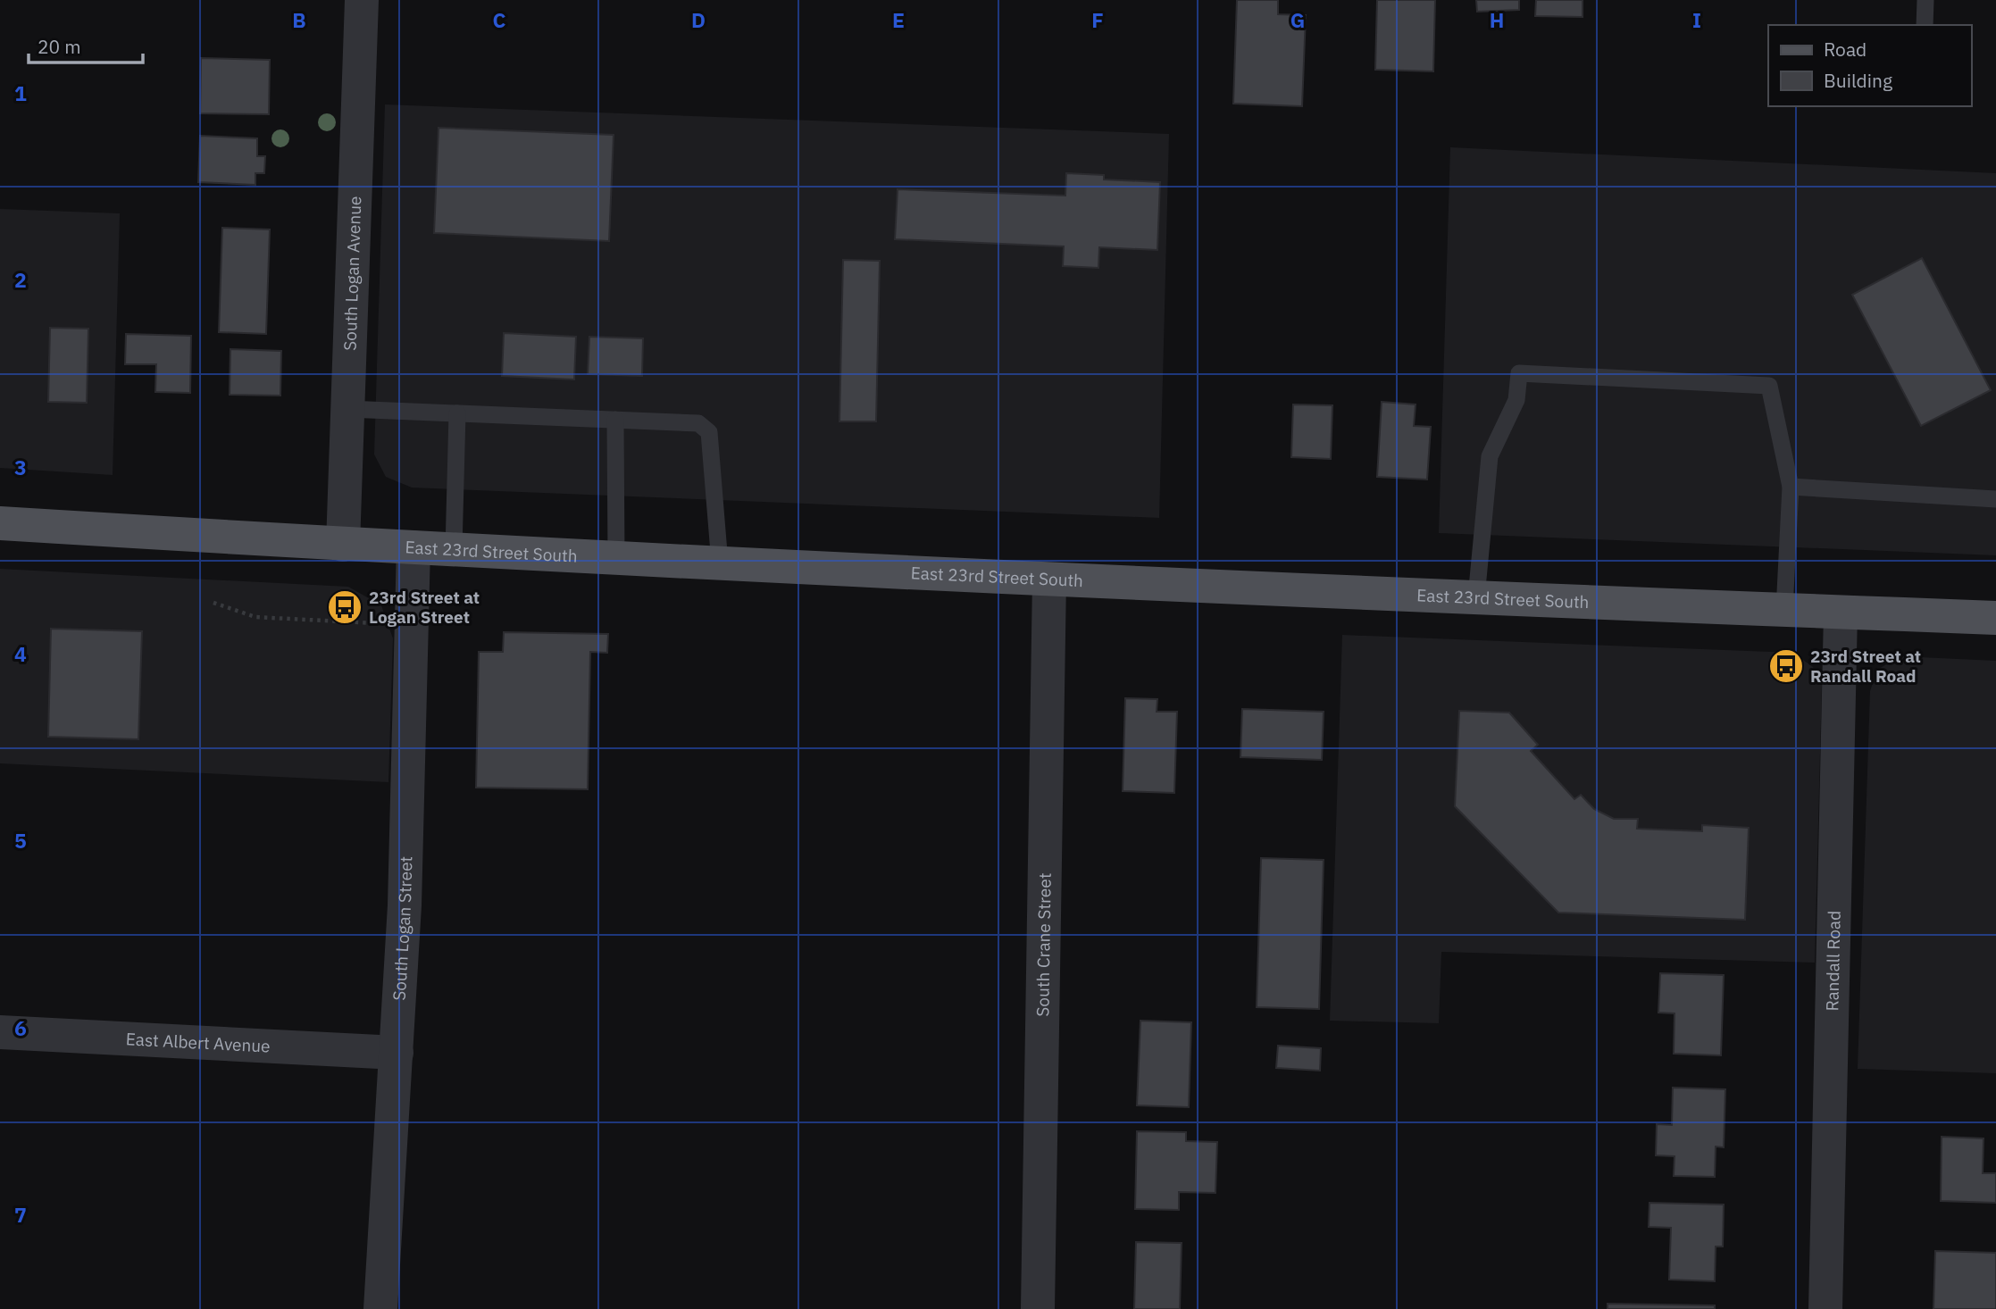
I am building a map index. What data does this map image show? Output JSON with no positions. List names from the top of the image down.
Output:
{
  "streets": {
    "main road": ["East 23rd Street South"],
    "street": [
      "South Logan Avenue",
      "South Logan Street",
      "South Crane Street",
      "Randall Road",
      "East Albert Avenue"
    ]
  },
  "crossings": [
    ["South Logan Avenue", "East 23rd Street South"],
    ["East 23rd Street South", "South Logan Street"],
    ["East 23rd Street South", "South Crane Street"],
    ["East 23rd Street South", "Randall Road"],
    ["South Logan Street", "East Albert Avenue"]
  ],
  "places": {
    "bus stop": ["23rd Street at Logan Street", "23rd Street at Randall Road"]
  },
  "legend": ["Road", "Building"],
  "scale_bar": "20 m",
  "grid": {
    "columns": [
      "B",
      "C",
      "D",
      "E",
      "F",
      "G",
      "H",
      "I"
    ],
    "rows": [
      "1",
      "2",
      "3",
      "4",
      "5",
      "6",
      "7"
    ]
  }
}
